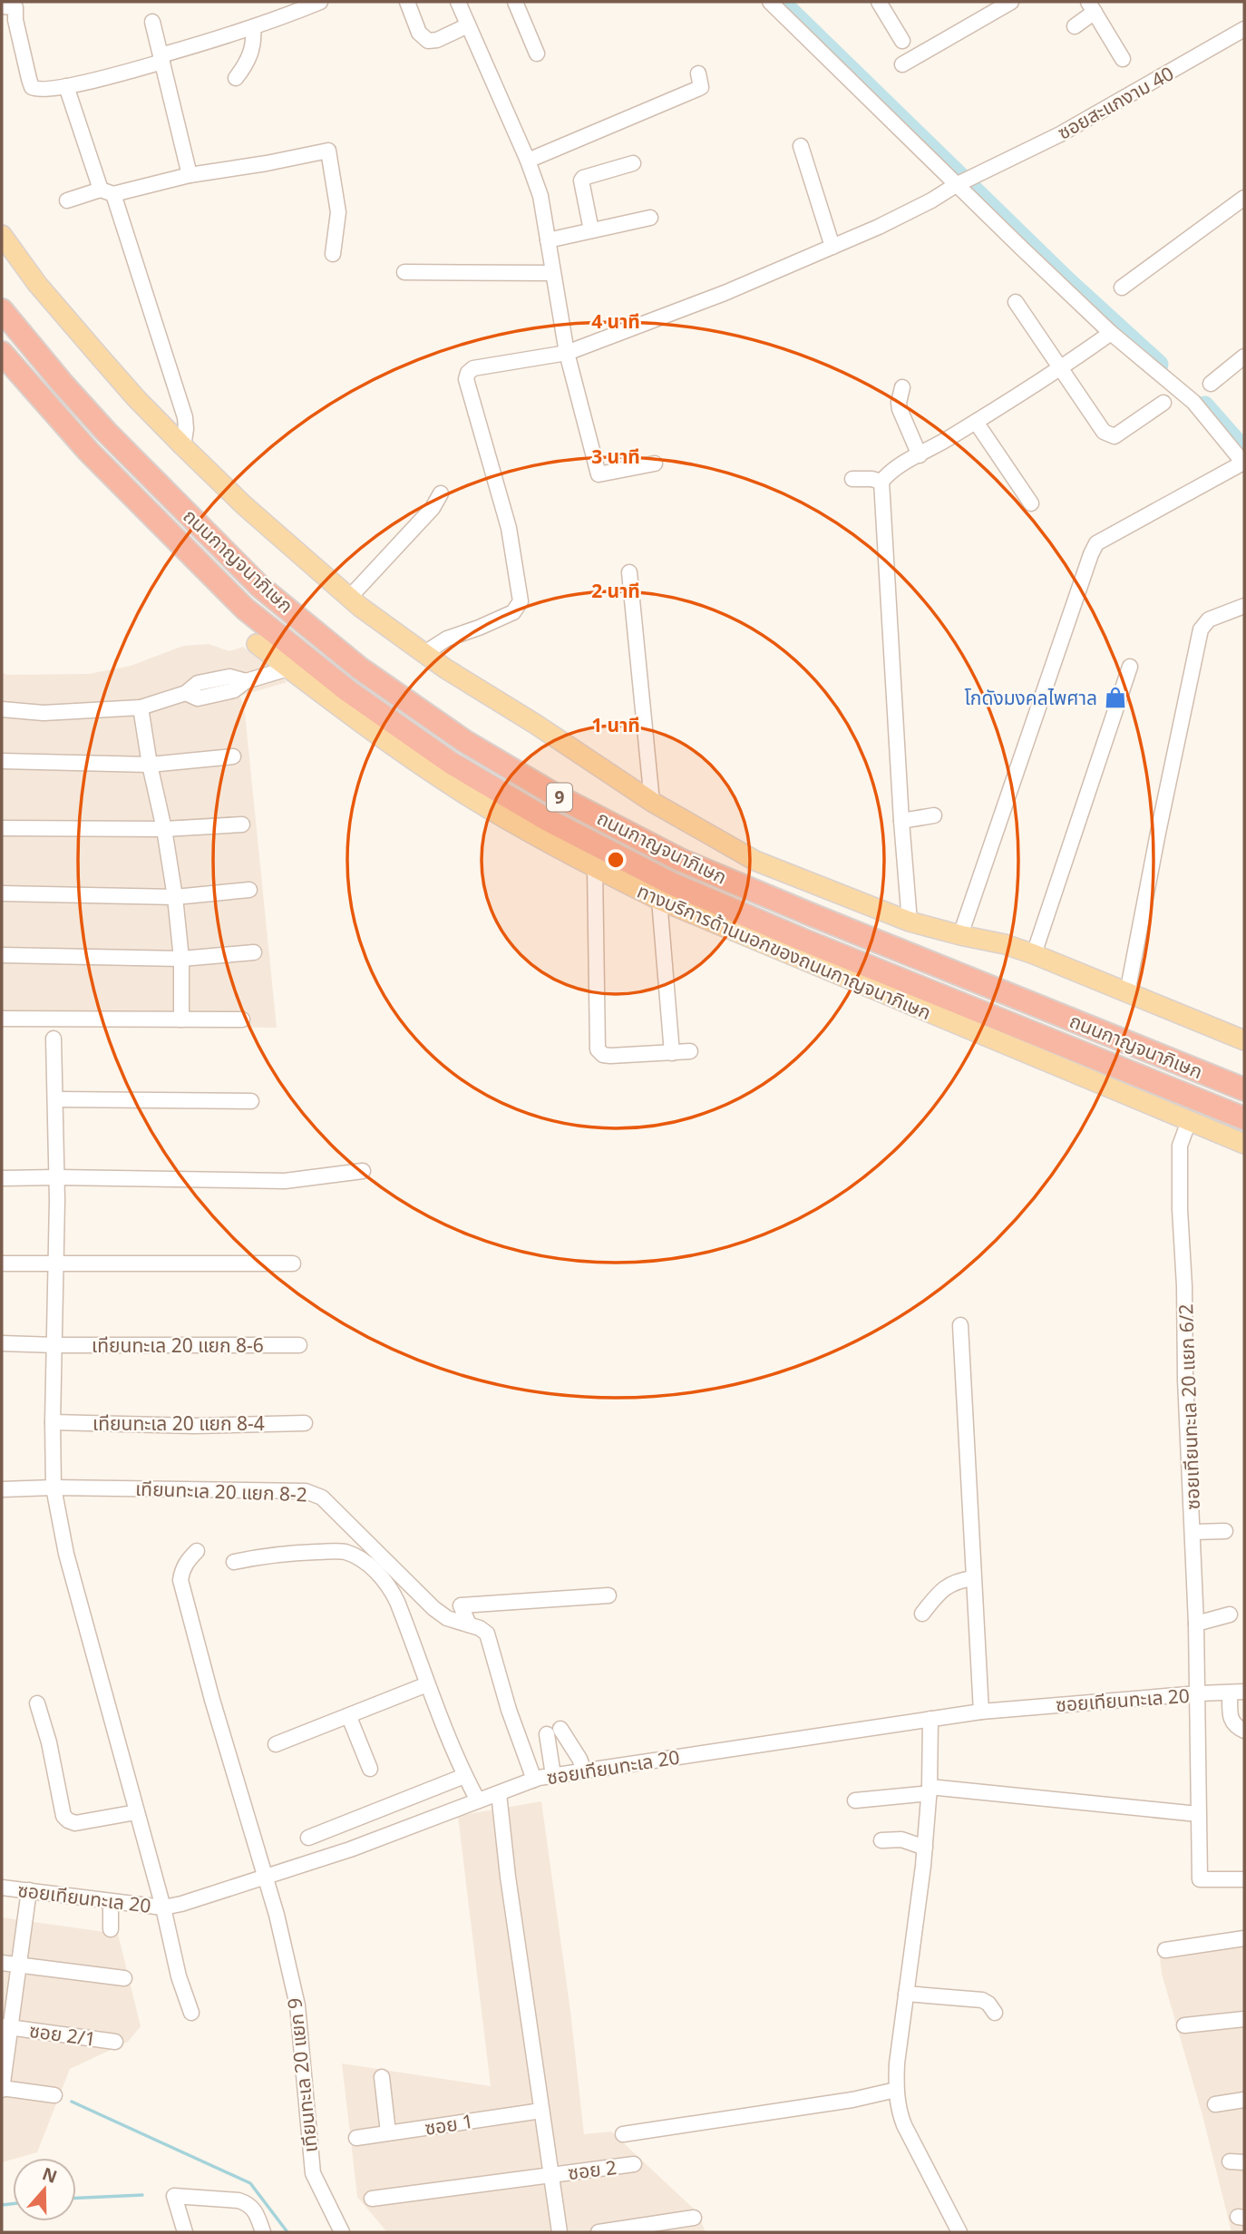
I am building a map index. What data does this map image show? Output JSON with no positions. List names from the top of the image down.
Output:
{
  "streets": {
    "highway": ["ถนนกาญจนาภิเษก", "9"],
    "main road": ["ทางบริการด้านนอกของถนนกาญจนาภิเษก"],
    "street": [
      "ซอยสะแกงาม 40",
      "เทียนทะเล 20 แยก 8-6",
      "ซอยเทียนทะเล 20 แยก 6/2",
      "เทียนทะเล 20 แยก 8-4",
      "เทียนทะเล 20 แยก 8-2",
      "ซอยเทียนทะเล 20",
      "ซอย 2/1",
      "เทียนทะเล 20 แยก 9",
      "ซอย 1",
      "ซอย 2"
    ]
  },
  "crossings": [
    ["ทางบริการด้านนอกของถนนกาญจนาภิเษก", "ซอยเทียนทะเล 20 แยก 6/2"],
    ["ซอยเทียนทะเล 20 แยก 6/2", "ซอยเทียนทะเล 20"],
    ["เทียนทะเล 20 แยก 8-2", "ซอยเทียนทะเล 20"],
    ["ซอยเทียนทะเล 20", "เทียนทะเล 20 แยก 9"]
  ],
  "places": {
    "shop": ["โกดังมงคลไพศาล"]
  },
  "north": "top",
  "rings": [
    "4 นาที",
    "3 นาที",
    "2 นาที",
    "1 นาที"
  ]
}
